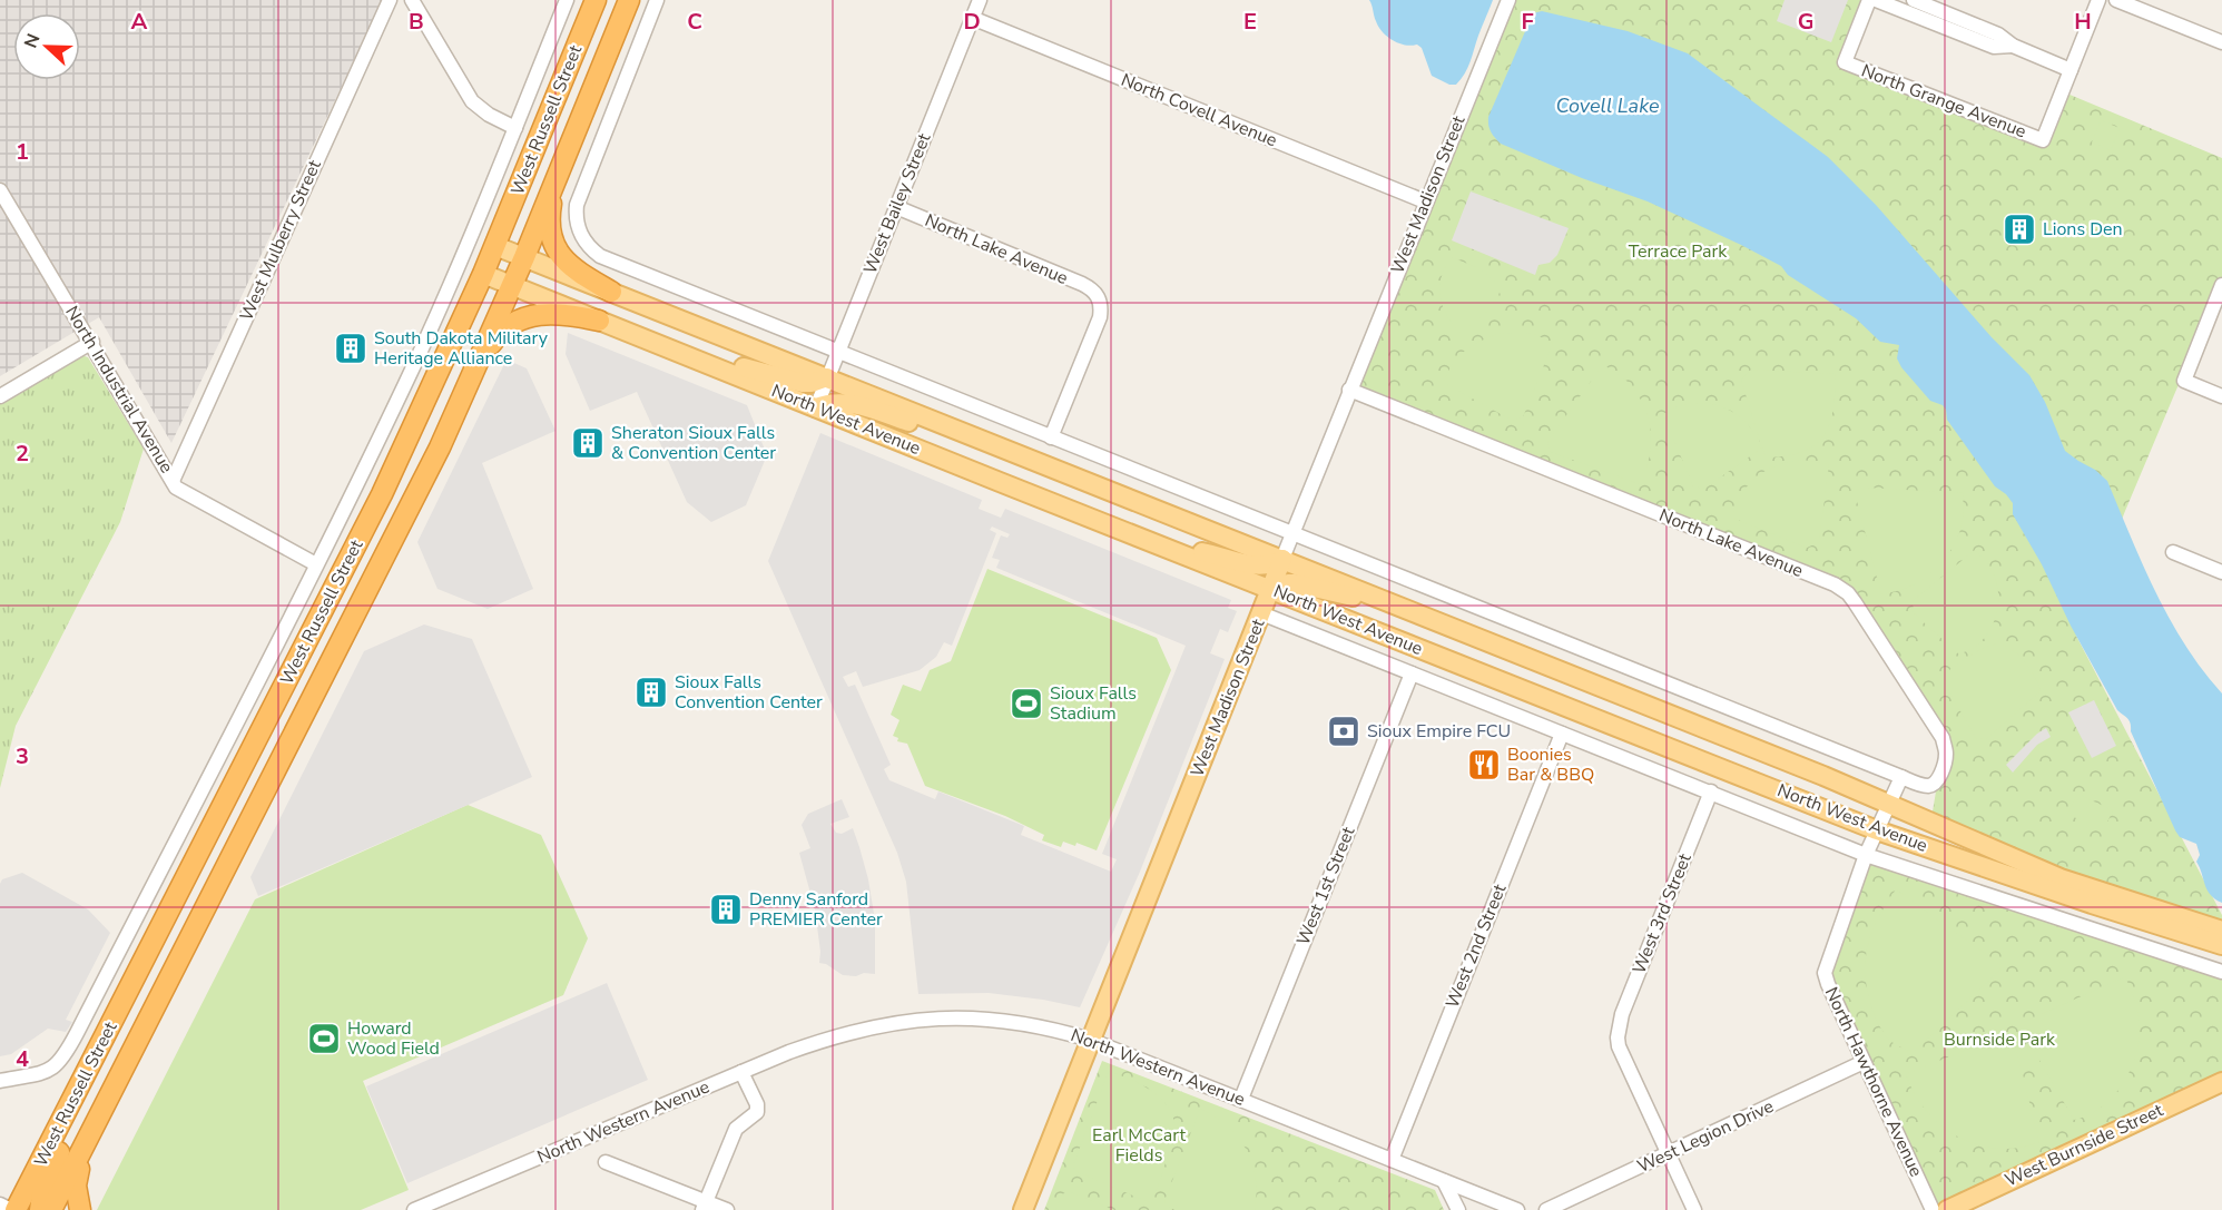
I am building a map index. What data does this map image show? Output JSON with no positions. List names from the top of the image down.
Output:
{
  "streets": {
    "highway": ["West Russell Street"],
    "main road": ["West Madison Street", "North West Avenue", "West Burnside Street"],
    "street": [
      "North Grange Avenue",
      "North Covell Avenue",
      "West Bailey Street",
      "West Mulberry Street",
      "North Lake Avenue",
      "North Industrial Avenue",
      "West 1st Street",
      "West 3rd Street",
      "West 2nd Street",
      "North Western Avenue",
      "North Hawthorne Avenue",
      "West Legion Drive"
    ]
  },
  "crossings": [
    ["North Covell Avenue", "West Madison Street"],
    ["North Covell Avenue", "West Bailey Street"],
    ["West Russell Street", "North Industrial Avenue"],
    ["West Russell Street", "North West Avenue"],
    ["West Madison Street", "North Lake Avenue"],
    ["West Madison Street", "North West Avenue"],
    ["West Madison Street", "North Western Avenue"],
    ["West Bailey Street", "North Lake Avenue"],
    ["West Bailey Street", "North West Avenue"],
    ["West Mulberry Street", "North Industrial Avenue"],
    ["North West Avenue", "West 1st Street"],
    ["North West Avenue", "West 3rd Street"],
    ["North West Avenue", "West 2nd Street"],
    ["North West Avenue", "North Hawthorne Avenue"],
    ["West 1st Street", "North Western Avenue"],
    ["West 3rd Street", "West Legion Drive"],
    ["West 2nd Street", "North Western Avenue"],
    ["North Hawthorne Avenue", "West Legion Drive"]
  ],
  "water": ["Covell Lake"],
  "parks": ["Terrace Park", "Burnside Park", "Earl McCart Fields"],
  "places": {
    "building": [
      "Lions Den",
      "South Dakota Military Heritage Alliance",
      "Sheraton Sioux Falls & Convention Center",
      "Sioux Falls Convention Center",
      "Denny Sanford PREMIER Center"
    ],
    "sports": ["Sioux Falls Stadium", "Howard Wood Field"],
    "bank": ["Sioux Empire FCU"],
    "restaurant": ["Boonies Bar & BBQ"]
  },
  "north": "left",
  "grid": {
    "columns": [
      "A",
      "B",
      "C",
      "D",
      "E",
      "F",
      "G",
      "H"
    ],
    "rows": [
      "1",
      "2",
      "3",
      "4"
    ]
  }
}
